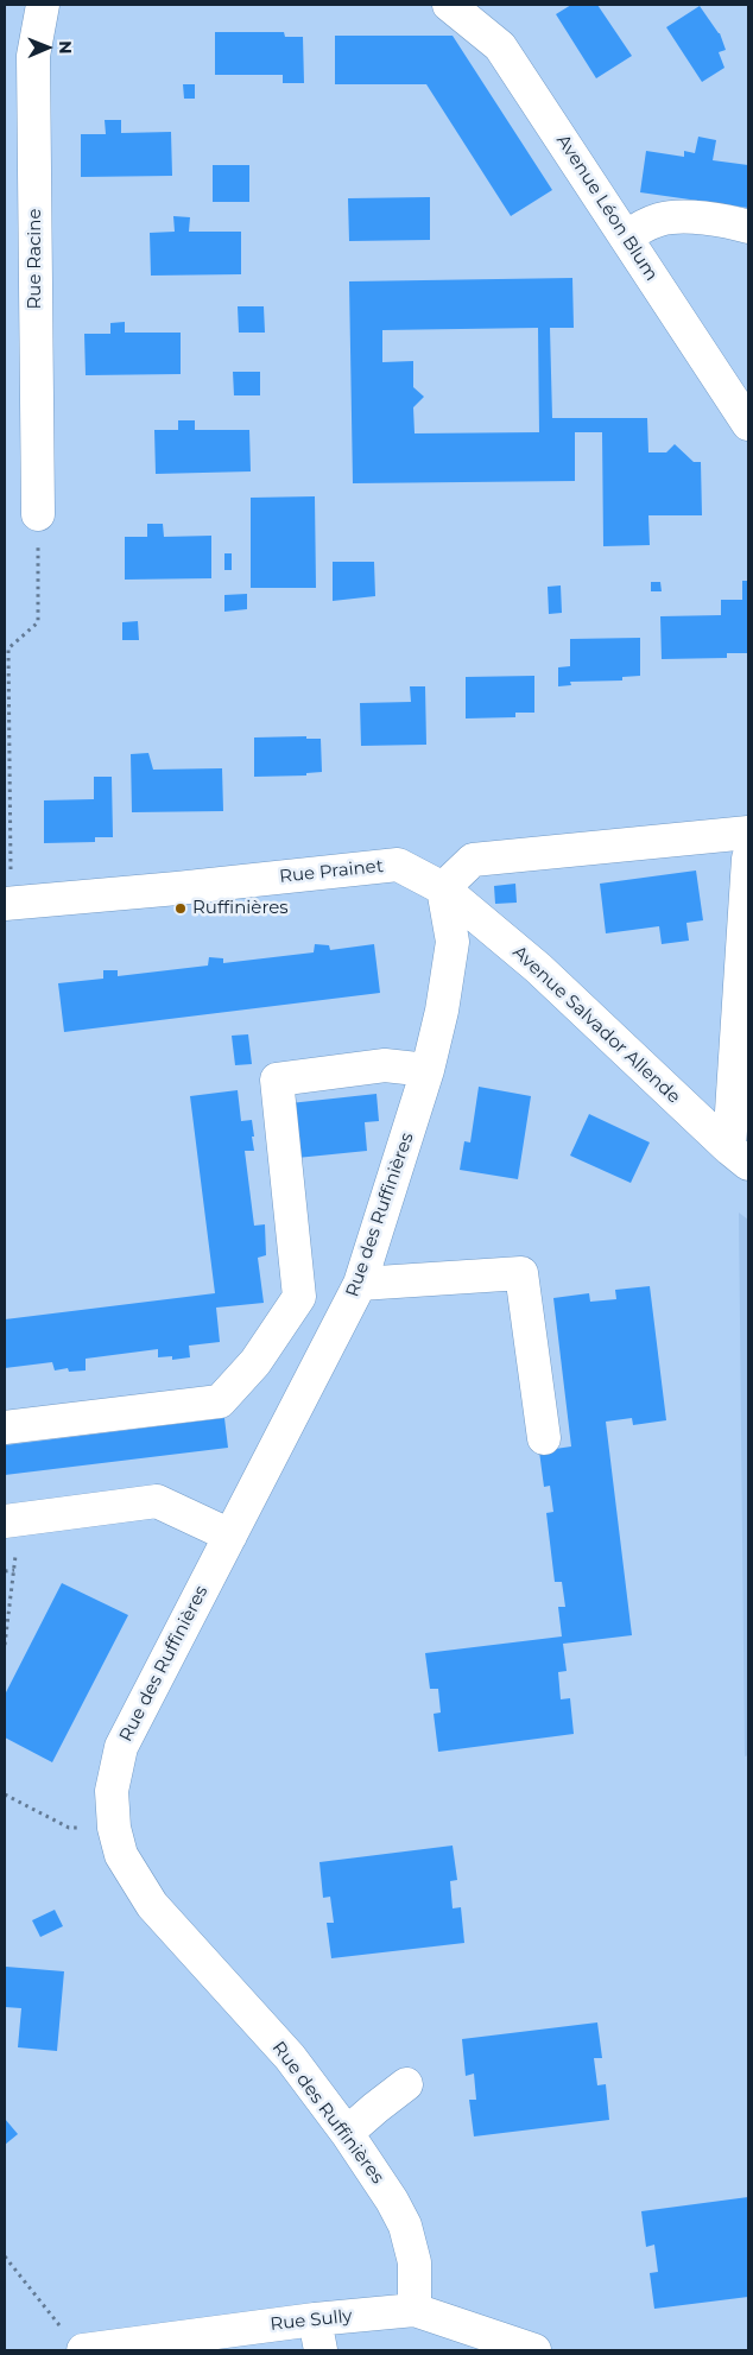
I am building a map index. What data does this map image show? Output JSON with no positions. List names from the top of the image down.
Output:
{
  "streets": {
    "street": [
      "Avenue Léon Blum",
      "Rue Racine",
      "Rue Prainet",
      "Avenue Salvador Allende",
      "Rue des Ruffinières",
      "Rue Sully"
    ]
  },
  "crossings": [
    ["Rue Prainet", "Avenue Salvador Allende"],
    ["Rue Prainet", "Rue des Ruffinières"],
    ["Avenue Salvador Allende", "Rue des Ruffinières"],
    ["Rue des Ruffinières", "Rue Sully"]
  ],
  "places": ["Ruffinières"],
  "north": "right"
}
